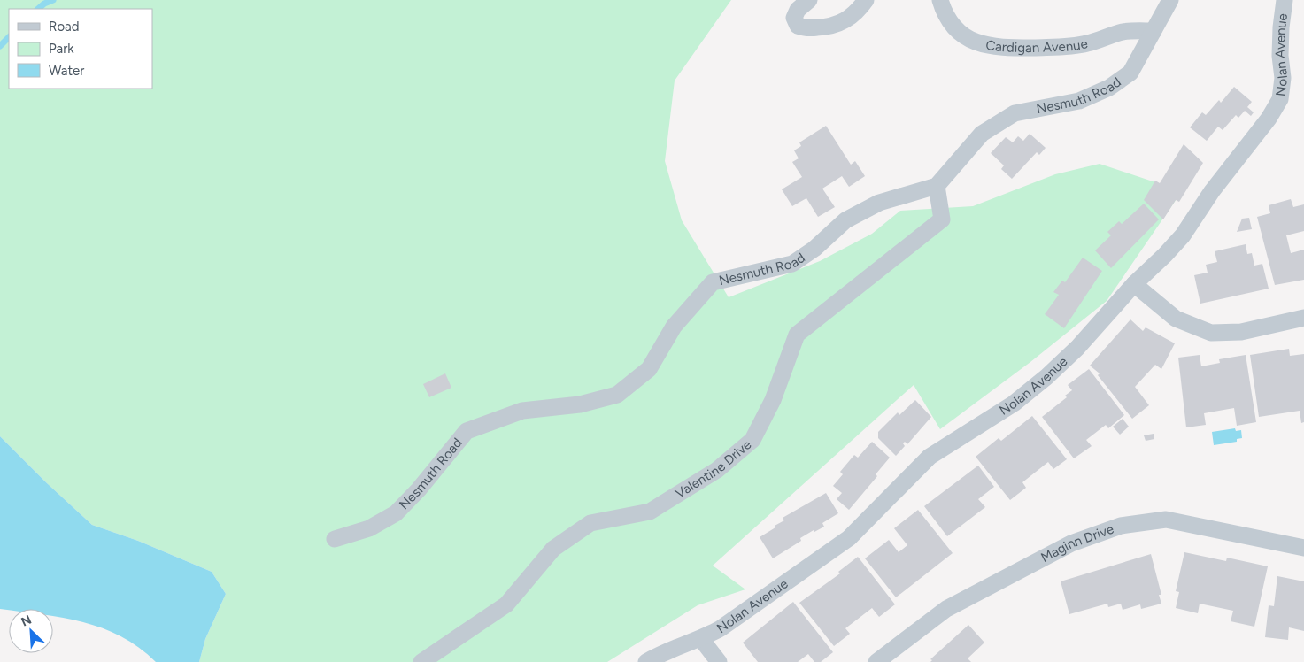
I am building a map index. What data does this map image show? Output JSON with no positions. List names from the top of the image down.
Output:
{
  "streets": {
    "street": [
      "Cardigan Avenue",
      "Nolan Avenue",
      "Nesmuth Road",
      "Valentine Drive",
      "Maginn Drive"
    ]
  },
  "crossings": [
    ["Cardigan Avenue", "Nesmuth Road"],
    ["Nesmuth Road", "Valentine Drive"]
  ],
  "legend": ["Road", "Park", "Water"],
  "north": "top left"
}
